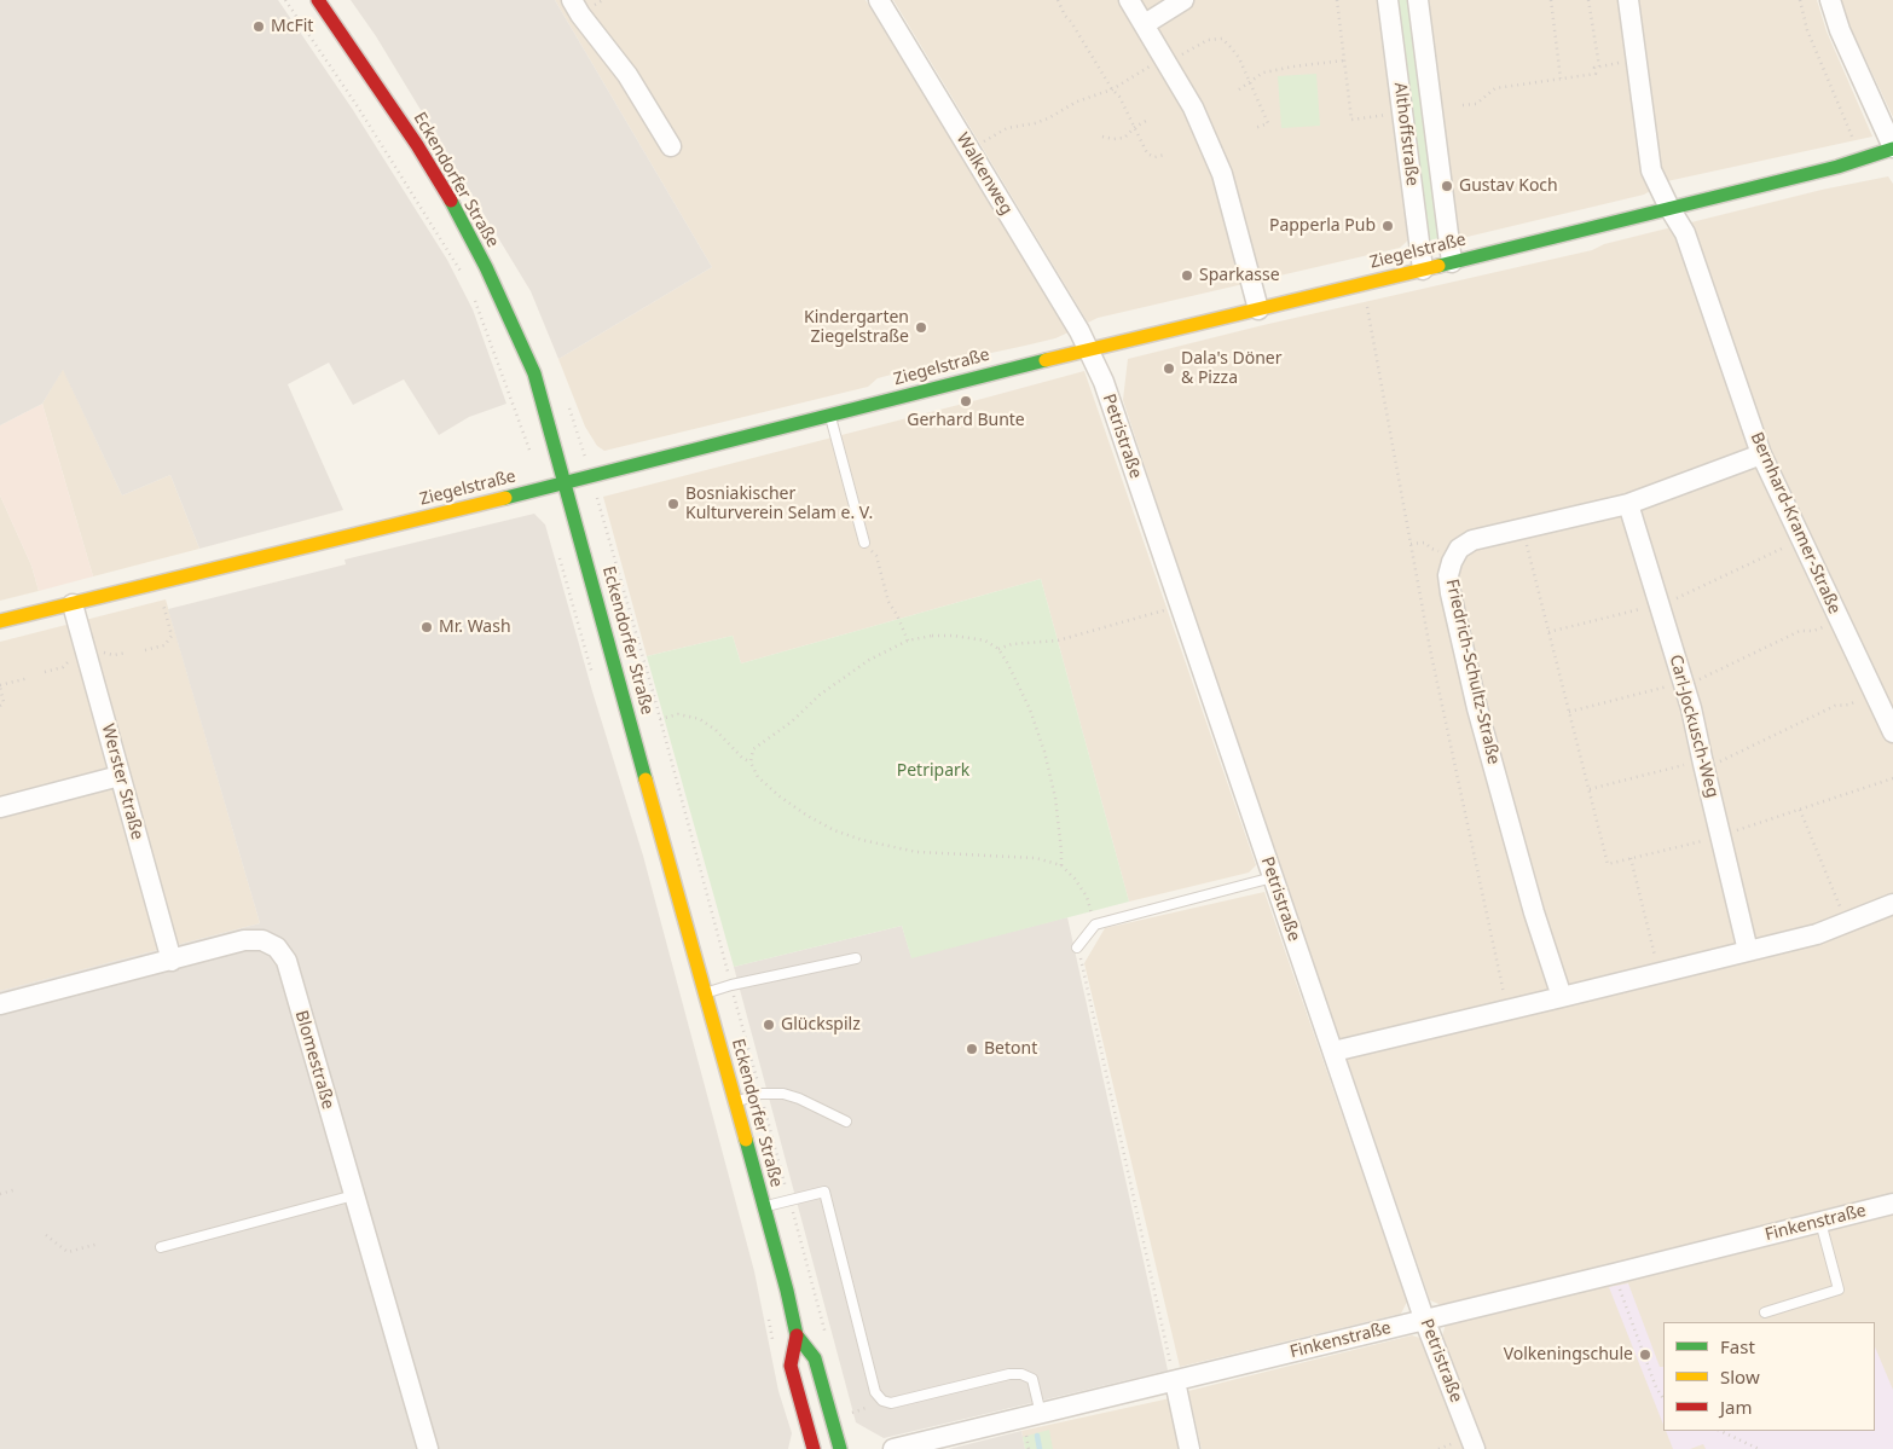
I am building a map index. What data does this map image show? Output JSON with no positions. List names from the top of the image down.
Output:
{
  "streets": {
    "street": [
      "Althoffstraße",
      "Walkenweg",
      "Eckendorfer Straße",
      "Ziegelstraße",
      "Petristraße",
      "Bernhard-Kramer-Straße",
      "Friedrich-Schultz-Straße",
      "Carl-Jockusch-Weg",
      "Werster Straße",
      "Blomestraße",
      "Finkenstraße"
    ]
  },
  "crossings": [
    ["Althoffstraße", "Ziegelstraße"],
    ["Walkenweg", "Ziegelstraße"],
    ["Walkenweg", "Petristraße"],
    ["Eckendorfer Straße", "Ziegelstraße"],
    ["Ziegelstraße", "Petristraße"],
    ["Ziegelstraße", "Bernhard-Kramer-Straße"],
    ["Ziegelstraße", "Werster Straße"],
    ["Petristraße", "Finkenstraße"],
    ["Bernhard-Kramer-Straße", "Friedrich-Schultz-Straße"],
    ["Friedrich-Schultz-Straße", "Carl-Jockusch-Weg"],
    ["Werster Straße", "Blomestraße"]
  ],
  "parks": ["Petripark"],
  "places": [
    "McFit",
    "Gustav Koch",
    "Papperla Pub",
    "Sparkasse",
    "Kindergarten Ziegelstraße",
    "Dala's Döner & Pizza",
    "Gerhard Bunte",
    "Bosniakischer Kulturverein Selam e. V.",
    "Mr. Wash",
    "Glückspilz",
    "Betont",
    "Volkeningschule"
  ],
  "legend": ["Fast", "Slow", "Jam"]
}
